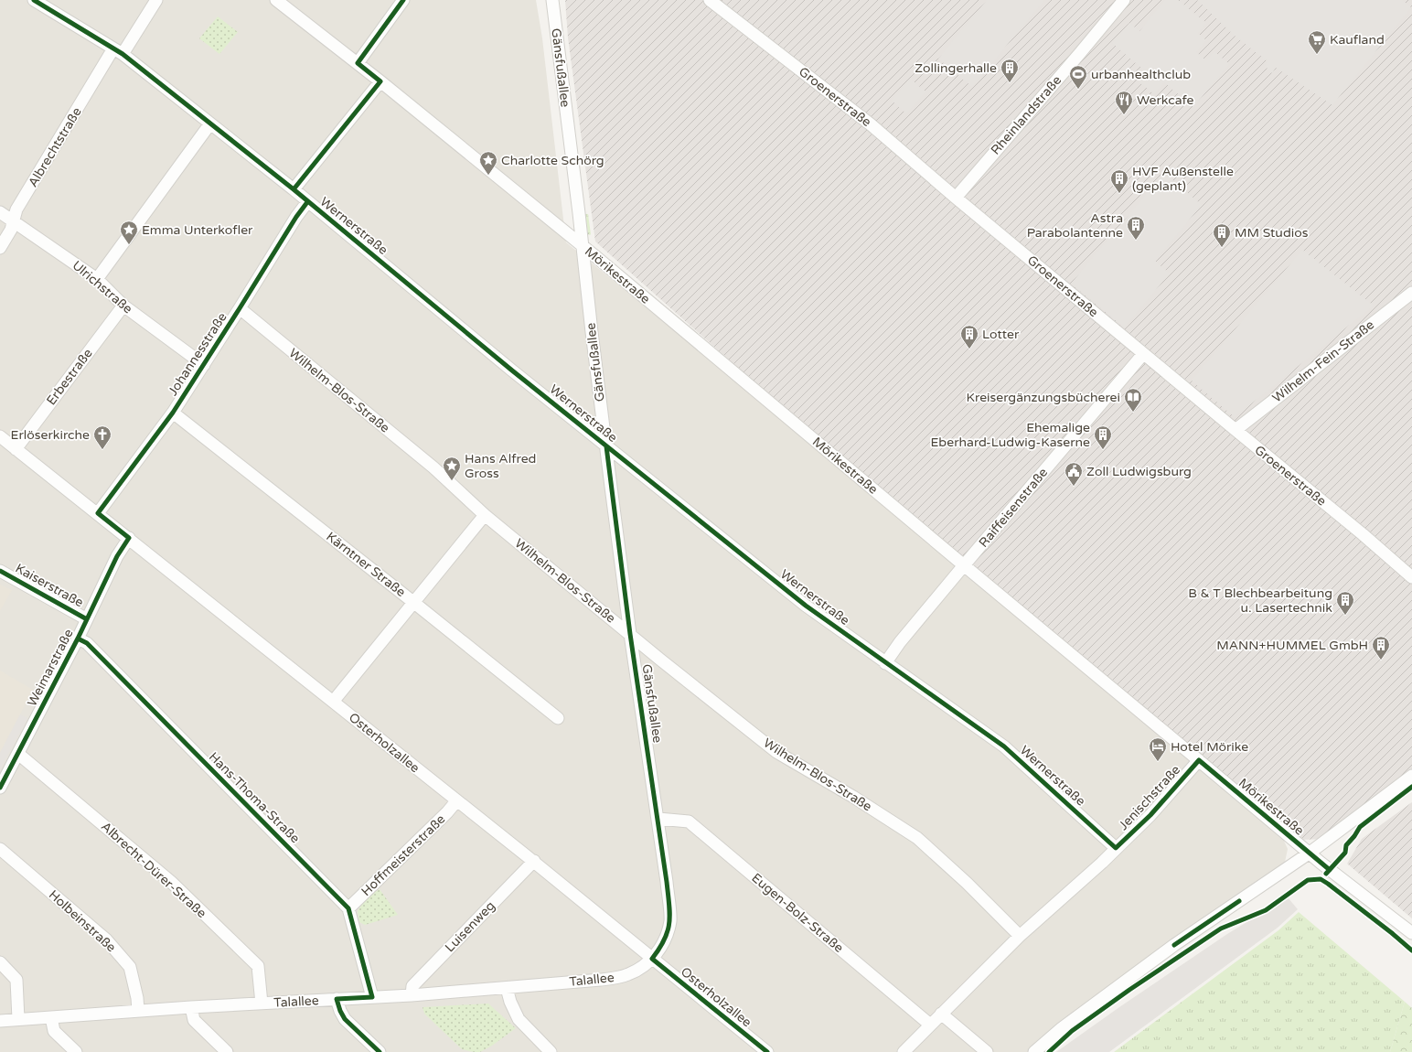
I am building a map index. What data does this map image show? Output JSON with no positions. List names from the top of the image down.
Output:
{
  "streets": {
    "street": [
      "Gänsfußallee",
      "Groenerstraße",
      "Rheinlandstraße",
      "Albrechtstraße",
      "Wernerstraße",
      "Mörikestraße",
      "Ulrichstraße",
      "Johannesstraße",
      "Wilhelm-Fein-Straße",
      "Erbestraße",
      "Wilhelm-Blos-Straße",
      "Raiffeisenstraße",
      "Kärntner Straße",
      "Kaiserstraße",
      "Weimarstraße",
      "Osterholzallee",
      "Hans-Thoma-Straße",
      "Jenischstraße",
      "Hoffmeisterstraße",
      "Albrecht-Dürer-Straße",
      "Eugen-Bolz-Straße",
      "Holbeinstraße",
      "Luisenweg",
      "Talallee"
    ]
  },
  "crossings": [
    ["Gänsfußallee", "Wernerstraße"],
    ["Gänsfußallee", "Mörikestraße"],
    ["Gänsfußallee", "Wilhelm-Blos-Straße"],
    ["Gänsfußallee", "Osterholzallee"],
    ["Gänsfußallee", "Eugen-Bolz-Straße"],
    ["Gänsfußallee", "Talallee"],
    ["Groenerstraße", "Rheinlandstraße"],
    ["Groenerstraße", "Wilhelm-Fein-Straße"],
    ["Groenerstraße", "Raiffeisenstraße"],
    ["Albrechtstraße", "Wernerstraße"],
    ["Albrechtstraße", "Ulrichstraße"],
    ["Wernerstraße", "Johannesstraße"],
    ["Wernerstraße", "Raiffeisenstraße"],
    ["Wernerstraße", "Jenischstraße"],
    ["Mörikestraße", "Raiffeisenstraße"],
    ["Mörikestraße", "Jenischstraße"],
    ["Ulrichstraße", "Johannesstraße"],
    ["Ulrichstraße", "Erbestraße"],
    ["Johannesstraße", "Wilhelm-Blos-Straße"],
    ["Johannesstraße", "Kärntner Straße"],
    ["Johannesstraße", "Osterholzallee"],
    ["Erbestraße", "Osterholzallee"],
    ["Wilhelm-Blos-Straße", "Jenischstraße"],
    ["Kaiserstraße", "Weimarstraße"],
    ["Weimarstraße", "Osterholzallee"],
    ["Weimarstraße", "Hans-Thoma-Straße"],
    ["Weimarstraße", "Albrecht-Dürer-Straße"],
    ["Osterholzallee", "Hoffmeisterstraße"],
    ["Osterholzallee", "Luisenweg"],
    ["Osterholzallee", "Talallee"],
    ["Hans-Thoma-Straße", "Hoffmeisterstraße"],
    ["Hans-Thoma-Straße", "Talallee"],
    ["Jenischstraße", "Eugen-Bolz-Straße"],
    ["Albrecht-Dürer-Straße", "Talallee"],
    ["Holbeinstraße", "Talallee"],
    ["Luisenweg", "Talallee"]
  ],
  "places": {
    "supermarket": ["Kaufland"],
    "building": [
      "Zollingerhalle",
      "HVF Außenstelle (geplant)",
      "Astra Parabolantenne",
      "MM Studios",
      "Lotter",
      "Ehemalige Eberhard-Ludwig-Kaserne",
      "B & T Blechbearbeitung u. Lasertechnik",
      "MANN+HUMMEL GmbH"
    ],
    "sports": ["urbanhealthclub"],
    "restaurant": ["Werkcafe"],
    "place": ["Charlotte Schörg", "Emma Unterkofler", "Hans Alfred Gross"],
    "library": ["Kreisergänzungsbücherei"],
    "church": ["Erlöserkirche"],
    "public building": ["Zoll Ludwigsburg"],
    "hotel": ["Hotel Mörike"]
  }
}
